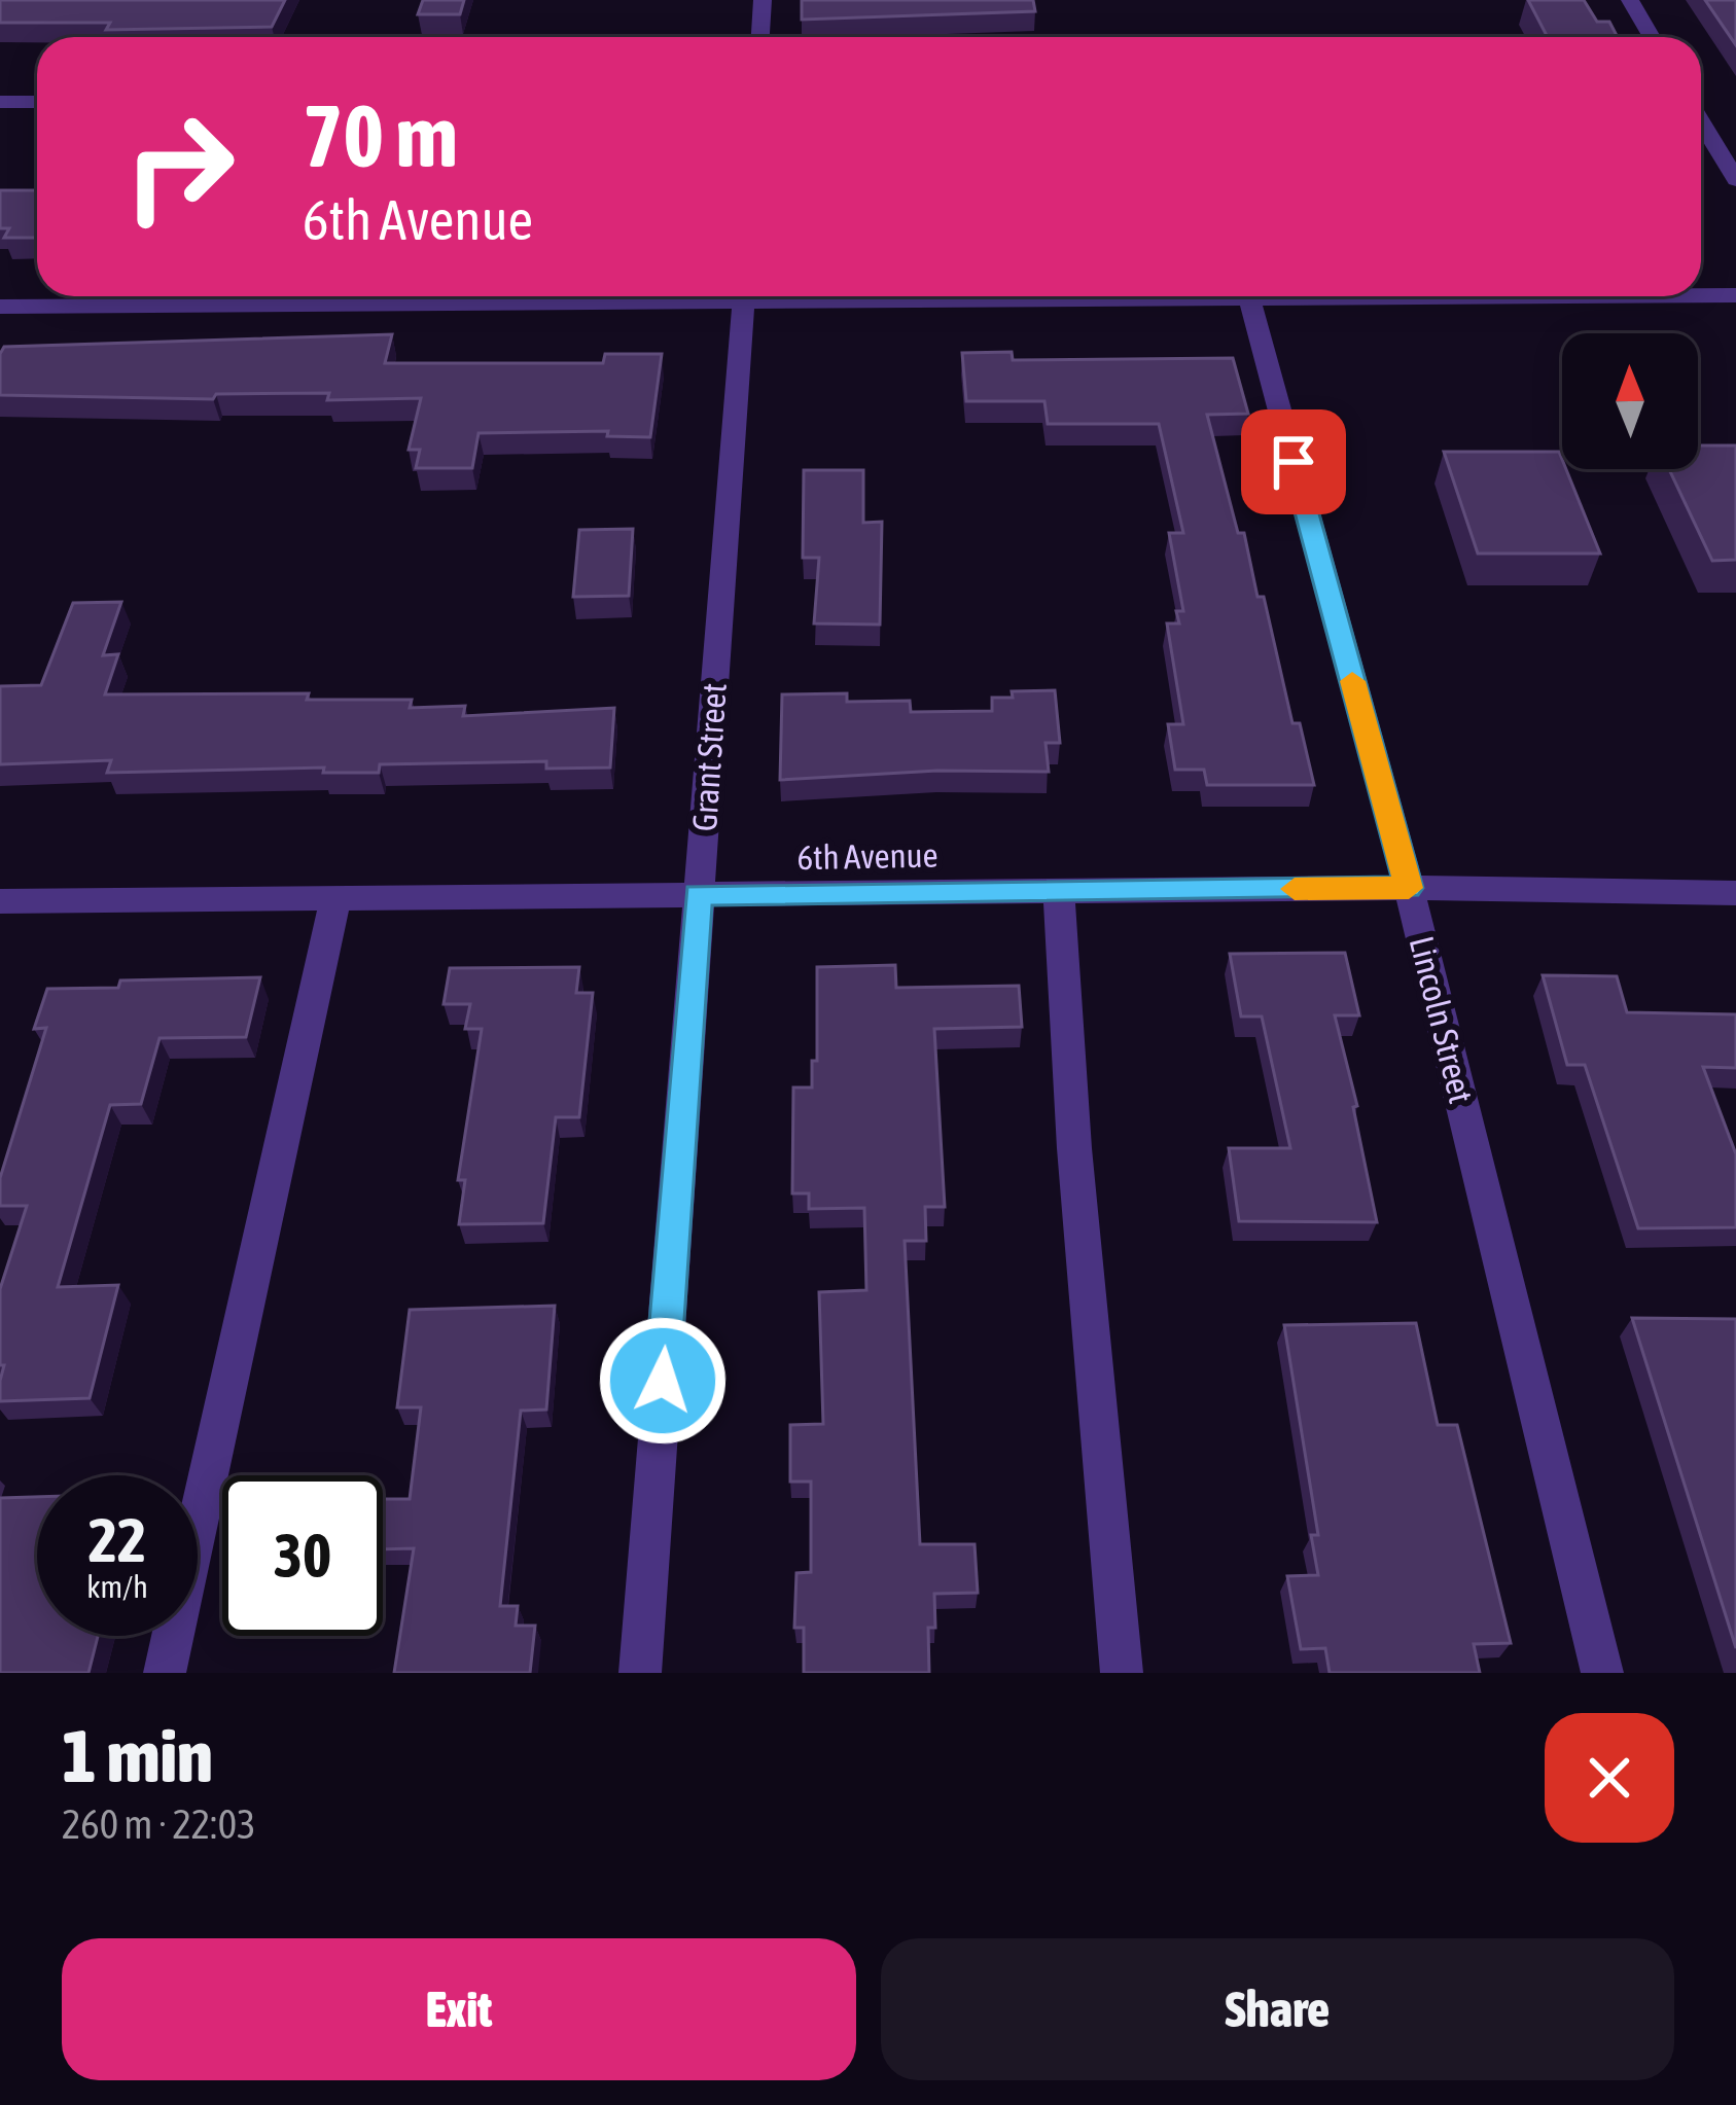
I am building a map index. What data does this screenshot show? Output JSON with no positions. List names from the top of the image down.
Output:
{
  "streets": {
    "street": ["Grant Street", "6th Avenue", "Lincoln Street"]
  },
  "crossings": [
    ["Grant Street", "6th Avenue"],
    ["6th Avenue", "Lincoln Street"]
  ],
  "north": "top",
  "page": {
    "turn": ["70 m", "6th Avenue"],
    "speed": "22 km/h",
    "limit": "30",
    "heading": ["1 min", "260 m · 22:03"],
    "buttons": ["Exit", "Share"]
  }
}
